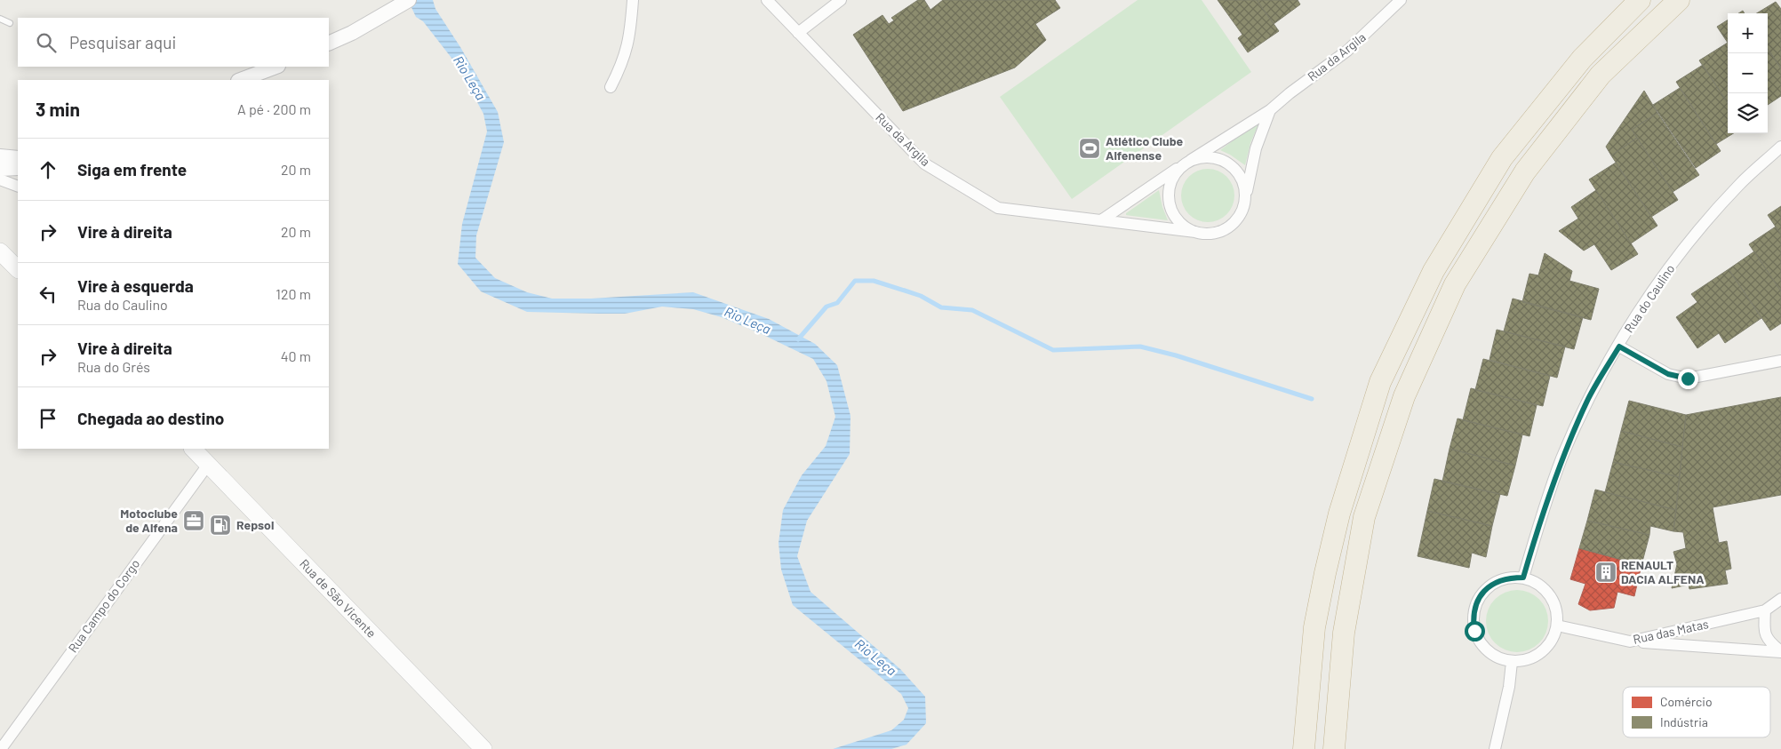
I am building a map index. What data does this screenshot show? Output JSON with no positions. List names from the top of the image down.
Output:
{
  "streets": {
    "main road": ["Rua de São Vicente"],
    "street": [
      "Rua da Argila",
      "Rua do Caulino",
      "Rua Campo do Corgo",
      "Rua das Matas"
    ]
  },
  "crossings": [
    ["Rua do Caulino", "Rua das Matas"],
    ["Rua de São Vicente", "Rua Campo do Corgo"]
  ],
  "water": ["Rio Leça"],
  "places": {
    "sports": ["Atlético Clube Alfenense"],
    "office": ["Motoclube de Alfena"],
    "fuel station": ["Repsol"],
    "building": ["RENAULT DACIA ALFENA"]
  },
  "legend": ["Comércio", "Indústria"],
  "page": {
    "map_buttons": ["+", "−"],
    "search": "Pesquisar aqui",
    "heading": ["3 min", "A pé · 200 m"],
    "list": [
      ["Siga em frente", "20 m"],
      ["Vire à direita", "20 m"],
      ["Vire à esquerda", "Rua do Caulino", "120 m"],
      ["Vire à direita", "Rua do Grés", "40 m"],
      "Chegada ao destino"
    ]
  }
}
